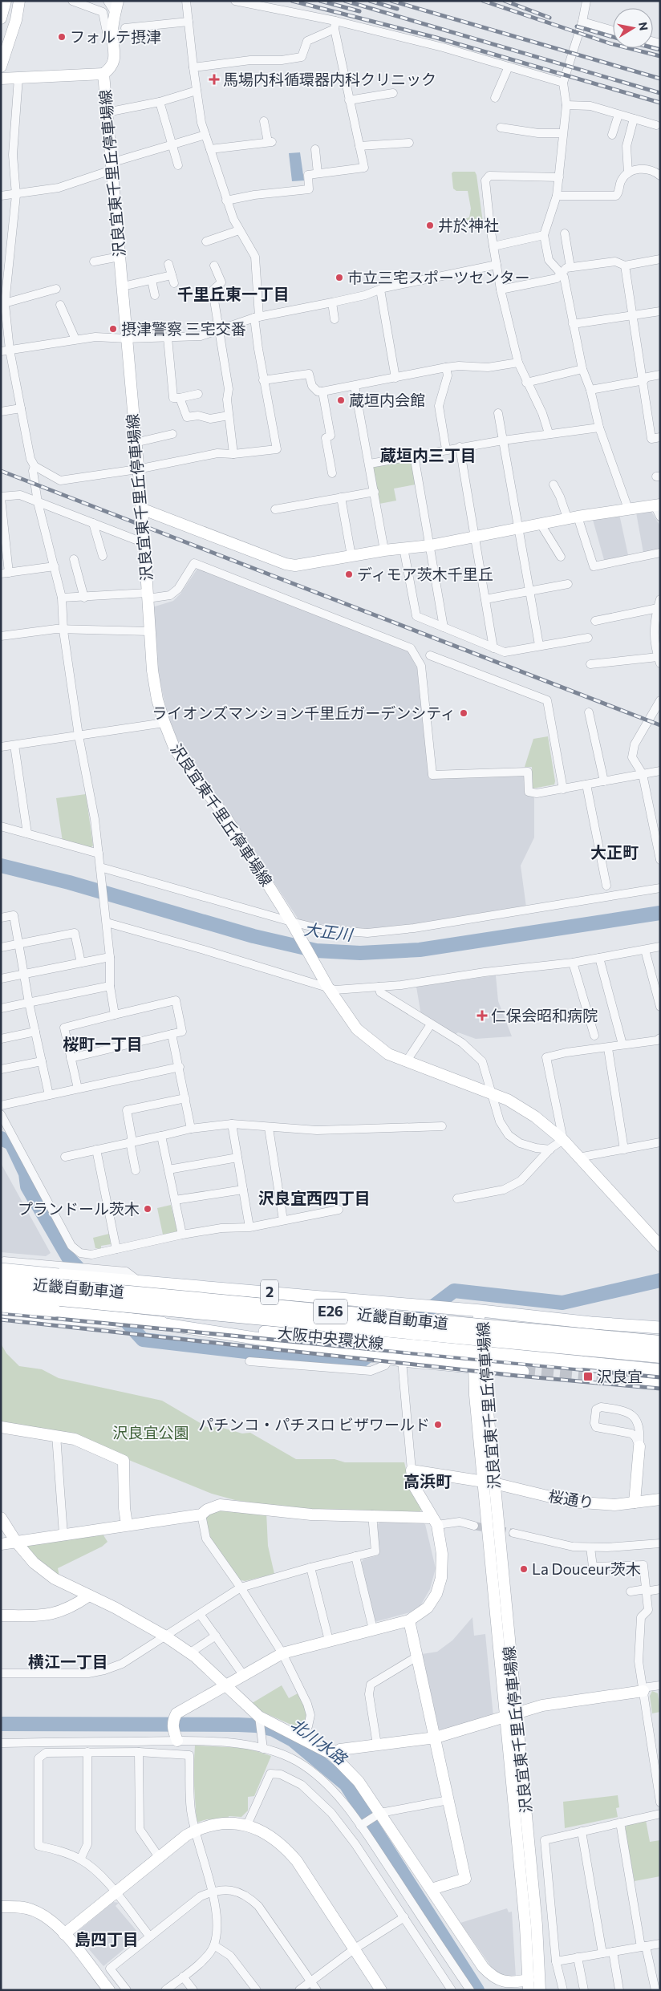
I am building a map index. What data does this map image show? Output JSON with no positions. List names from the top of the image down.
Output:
{
  "streets": {
    "highway": ["近畿自動車道", "E26"],
    "main road": ["2", "大阪中央環状線"],
    "street": ["沢良宜東千里丘停車場線", "桜通り"]
  },
  "crossings": [
    ["沢良宜東千里丘停車場線", "2"],
    ["沢良宜東千里丘停車場線", "桜通り"]
  ],
  "districts": [
    "千里丘東一丁目",
    "蔵垣内三丁目",
    "大正町",
    "桜町一丁目",
    "沢良宜西四丁目",
    "高浜町",
    "横江一丁目",
    "島四丁目"
  ],
  "water": ["大正川", "北川水路"],
  "parks": ["沢良宜公園"],
  "places": {
    "other": [
      "フォルテ摂津",
      "井於神社",
      "市立三宅スポーツセンター",
      "摂津警察 三宅交番",
      "蔵垣内会館",
      "ディモア茨木千里丘",
      "ライオンズマンション千里丘ガーデンシティ",
      "プランドール茨木",
      "パチンコ・パチスロ ビザワールド",
      "La Douceur茨木"
    ],
    "health": ["馬場内科循環器内科クリニック", "仁保会昭和病院"],
    "transit": ["沢良宜"]
  },
  "north": "right"
}
